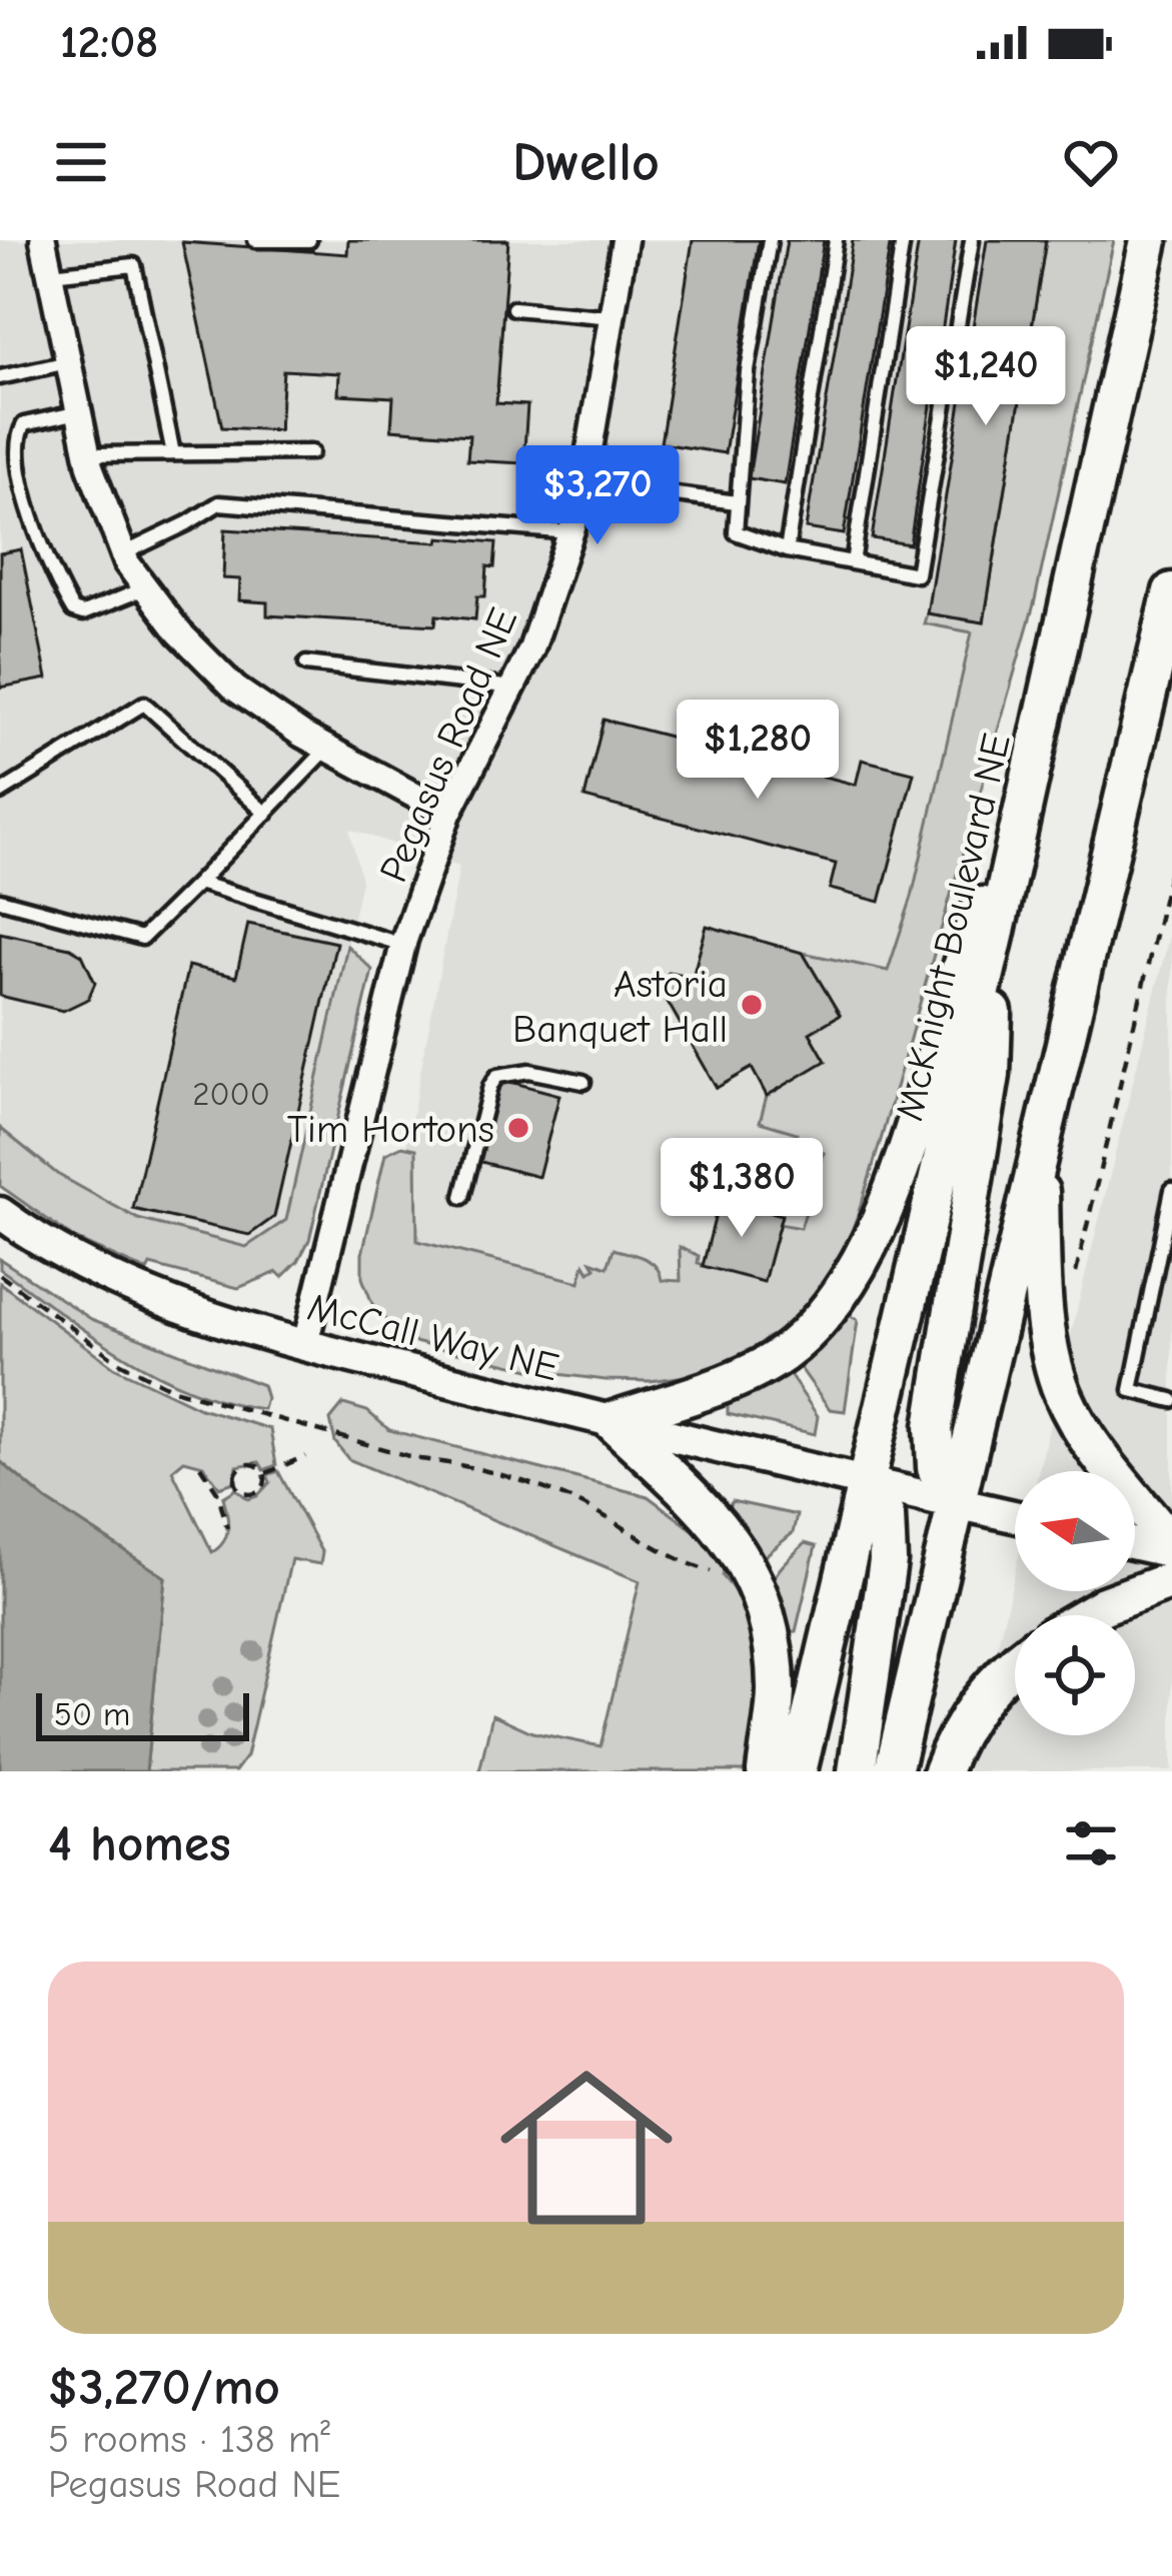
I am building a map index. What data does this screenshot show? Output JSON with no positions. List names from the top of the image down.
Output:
{
  "streets": {
    "main road": ["McKnight Boulevard NE"],
    "street": ["Pegasus Road NE", "McCall Way NE"]
  },
  "crossings": [
    ["Pegasus Road NE", "McCall Way NE"],
    ["McKnight Boulevard NE", "McCall Way NE"]
  ],
  "places": ["Astoria Banquet Hall", "Tim Hortons"],
  "house_numbers": ["2000"],
  "scale_bar": "50 m",
  "north": "left",
  "page": {
    "status": "12:08",
    "header": "Dwello",
    "price": [
      "$1,240",
      "$3,270",
      "$1,280",
      "$1,380"
    ],
    "scale": "50 m",
    "heading": "4 homes",
    "list": [
      {
        "name": "$3,270/mo",
        "note": "5 rooms · 138 m² · Pegasus Road NE"
      }
    ]
  }
}
